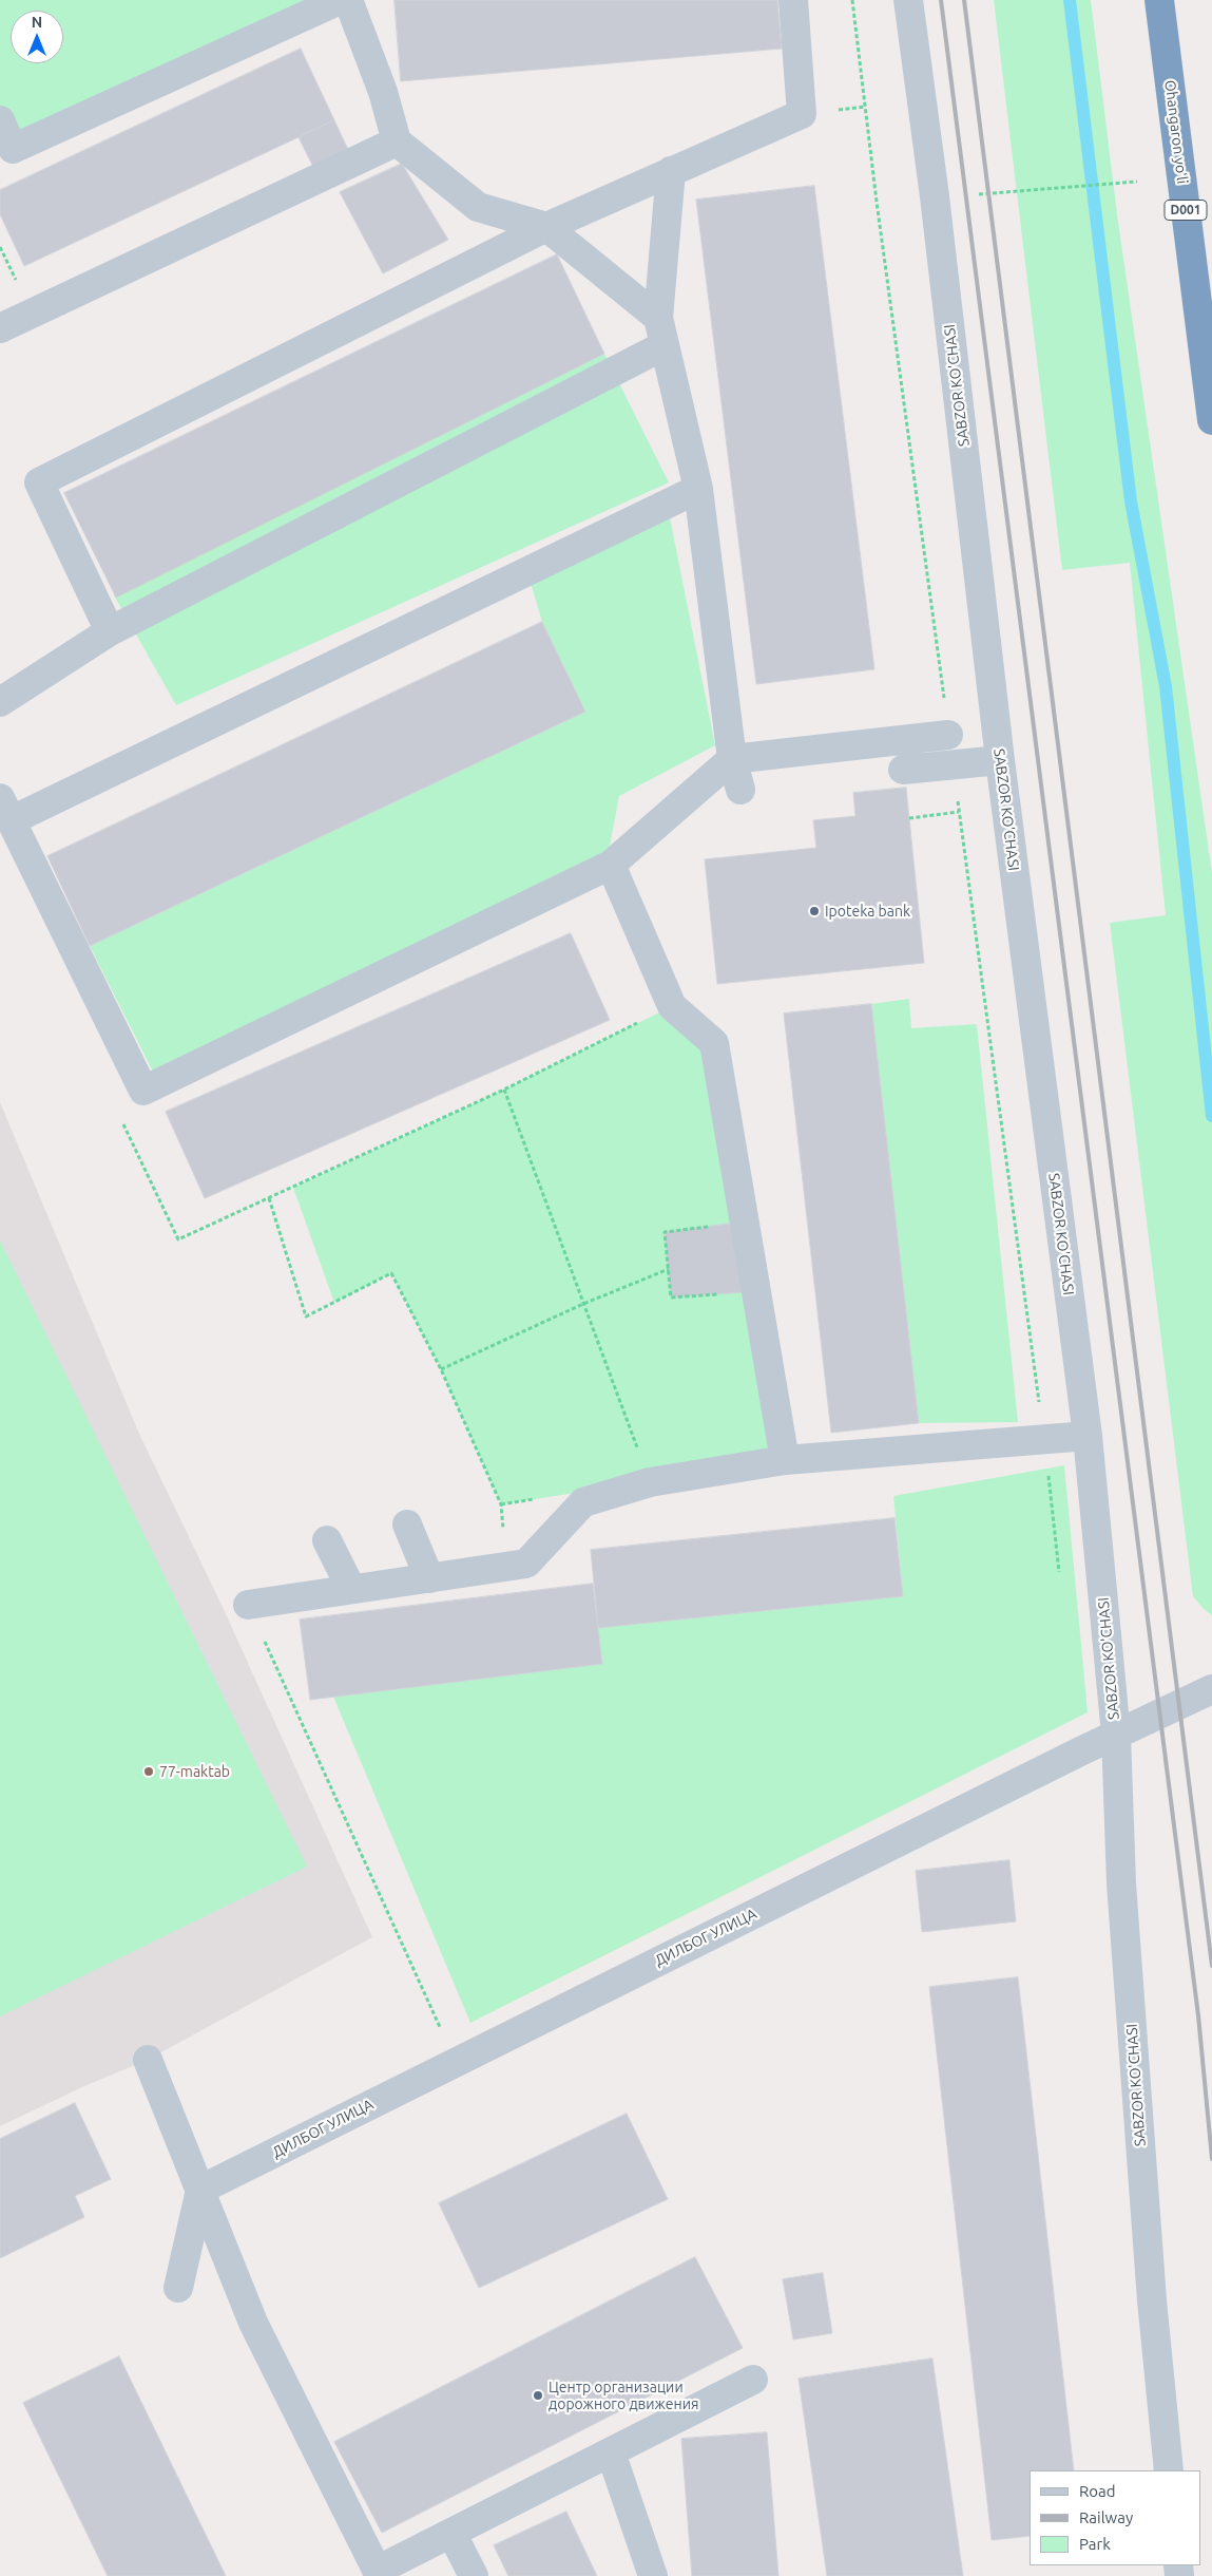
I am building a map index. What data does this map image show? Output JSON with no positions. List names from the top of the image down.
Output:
{
  "streets": {
    "highway": ["Ohangaron yoʻli", "D001"],
    "street": ["SABZOR KO'CHASI", "ДИЛБОГ УЛИЦА"]
  },
  "crossings": [
    ["SABZOR KO'CHASI", "ДИЛБОГ УЛИЦА"]
  ],
  "places": ["Ipoteka bank", "77-maktab", "Центр организации дорожного движения"],
  "legend": ["Road", "Railway", "Park"],
  "north": "top"
}
